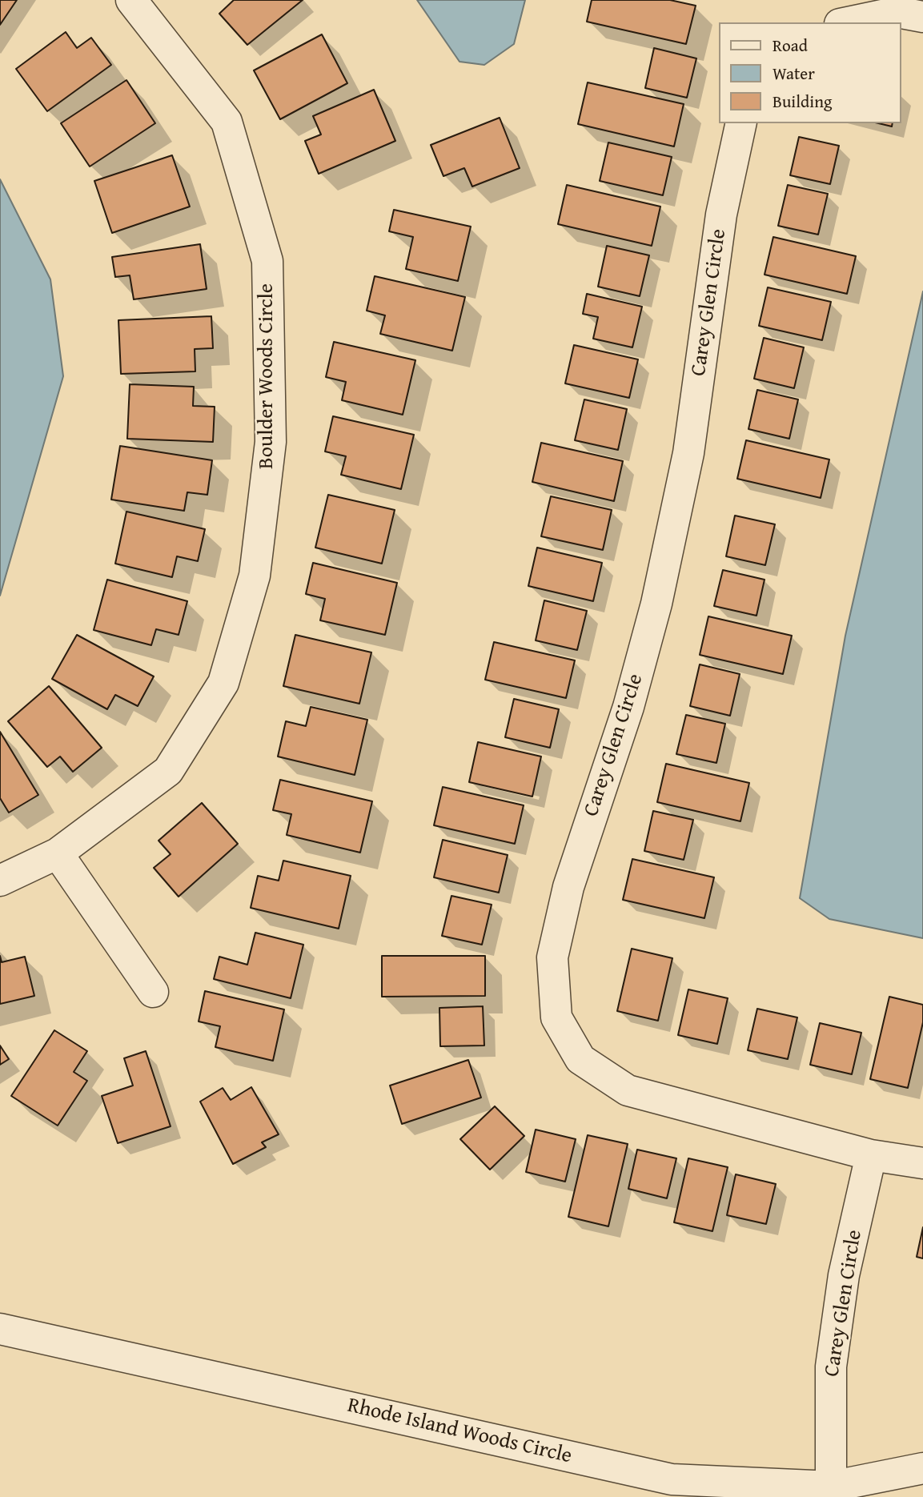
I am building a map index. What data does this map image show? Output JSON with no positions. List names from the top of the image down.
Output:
{
  "streets": {
    "street": ["Carey Glen Circle", "Boulder Woods Circle", "Rhode Island Woods Circle"]
  },
  "crossings": [
    ["Carey Glen Circle", "Rhode Island Woods Circle"]
  ],
  "legend": ["Road", "Water", "Building"]
}
